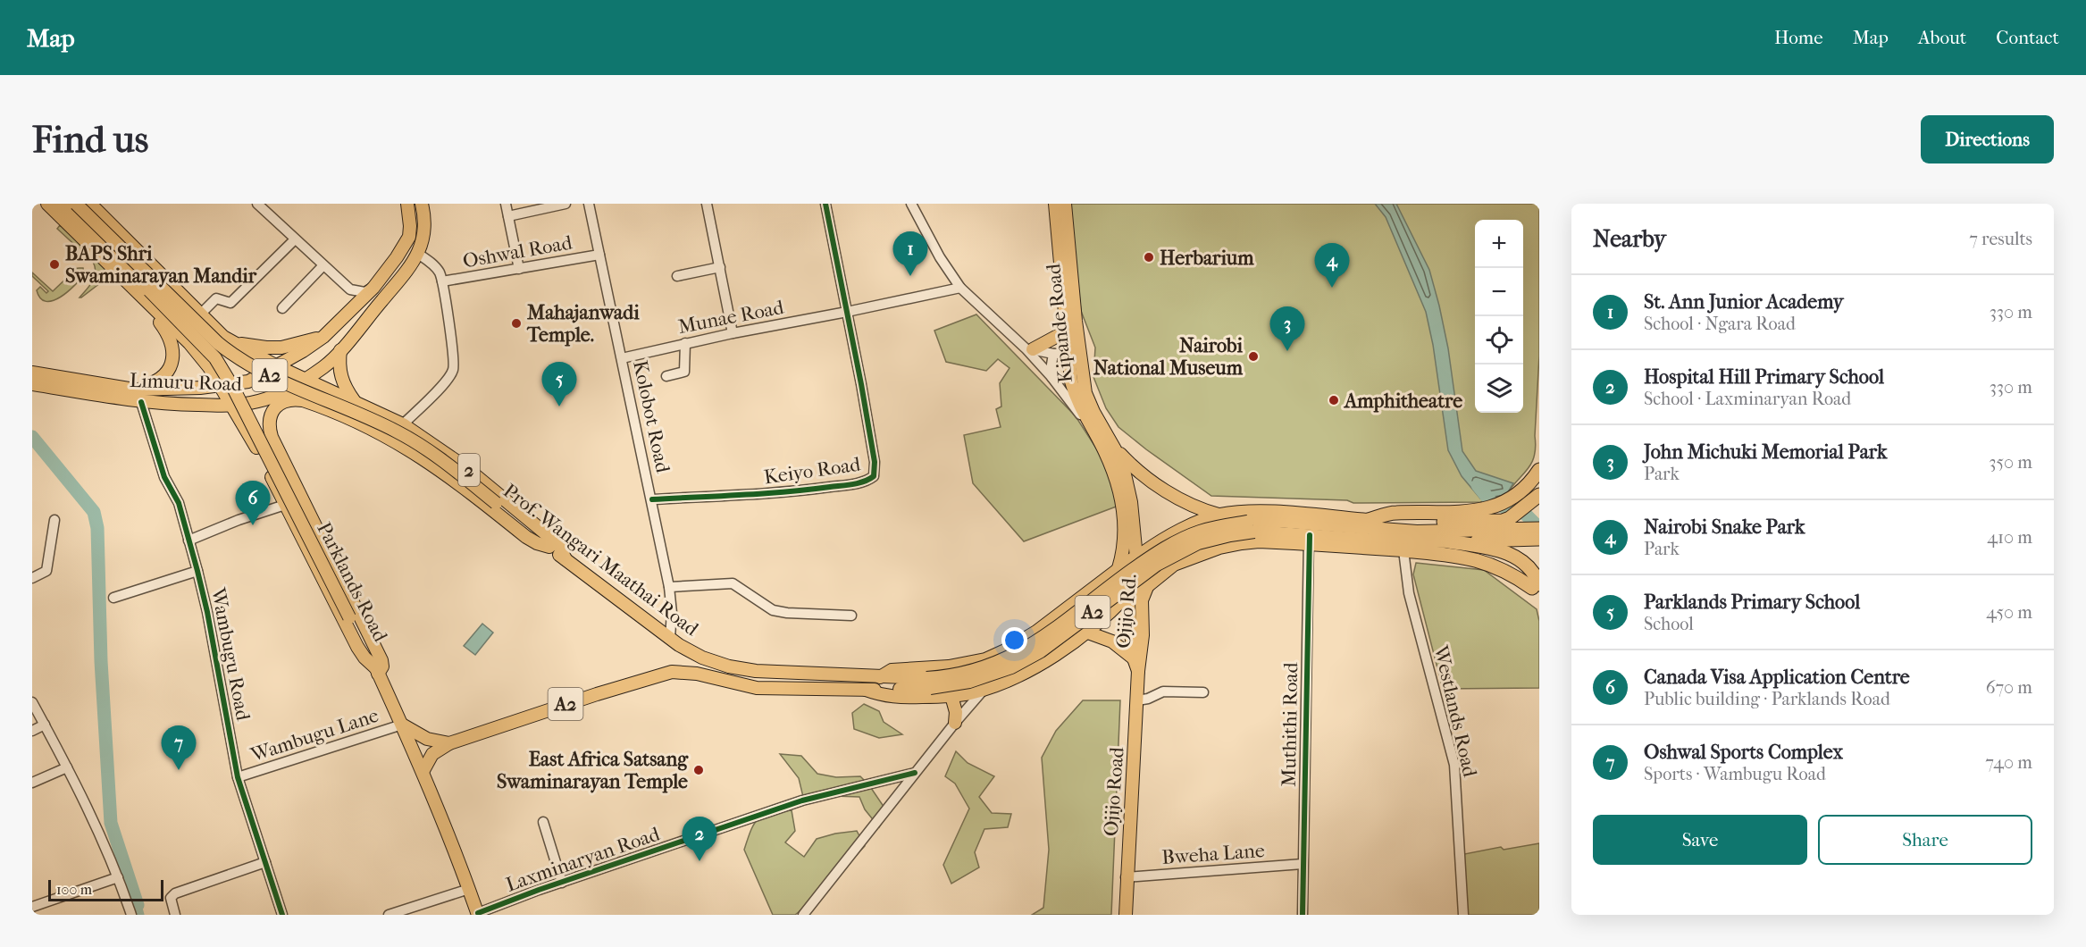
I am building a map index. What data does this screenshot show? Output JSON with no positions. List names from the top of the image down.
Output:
{
  "streets": {
    "main road": [
      "Kipande Road",
      "A2",
      "Limuru Road",
      "2",
      "Prof. Wangari Maathai Road",
      "Parklands Road",
      "Ojijo Rd.",
      "Ojijo Road"
    ],
    "street": [
      "Oshwal Road",
      "Munae Road",
      "Kolobot Road",
      "Keiyo Road",
      "Wambugu Road",
      "Westlands Road",
      "Muthithi Road",
      "Wambugu Lane",
      "Bweha Lane",
      "Laxminaryan Road"
    ]
  },
  "crossings": [
    ["Oshwal Road", "Kolobot Road"],
    ["Munae Road", "Kolobot Road"],
    ["Munae Road", "Keiyo Road"],
    ["Kipande Road", "Prof. Wangari Maathai Road"],
    ["Kipande Road", "Ojijo Rd."],
    ["Limuru Road", "2"],
    ["Limuru Road", "Wambugu Road"],
    ["Kolobot Road", "Keiyo Road"],
    ["Kolobot Road", "Prof. Wangari Maathai Road"],
    ["2", "Prof. Wangari Maathai Road"],
    ["Prof. Wangari Maathai Road", "Ojijo Rd."],
    ["Prof. Wangari Maathai Road", "Westlands Road"],
    ["Prof. Wangari Maathai Road", "Muthithi Road"],
    ["Parklands Road", "Wambugu Lane"],
    ["Parklands Road", "Laxminaryan Road"],
    ["Ojijo Rd.", "Ojijo Road"],
    ["Wambugu Road", "Wambugu Lane"],
    ["Muthithi Road", "Bweha Lane"],
    ["Ojijo Road", "Bweha Lane"]
  ],
  "places": [
    "Herbarium",
    "BAPS Shri Swaminarayan Mandir",
    "Mahajanwadi Temple.",
    "Nairobi National Museum",
    "Amphitheatre",
    "East Africa Satsang Swaminarayan Temple"
  ],
  "scale_bar": "100 m",
  "page": {
    "header": "Map",
    "nav": [
      "Home",
      "Map",
      "About",
      "Contact"
    ],
    "buttons": [
      "Directions",
      ["Save", "Share"]
    ],
    "title": "Find us",
    "heading": ["Nearby", "7 results"],
    "map_buttons": ["+", "−"],
    "pins": [
      "1",
      "4",
      "3",
      "5",
      "6",
      "7",
      "2"
    ],
    "list": [
      {
        "mark": "1",
        "name": "St. Ann Junior Academy",
        "note": "School · Ngara Road",
        "value": "330 m"
      },
      {
        "mark": "2",
        "name": "Hospital Hill Primary School",
        "note": "School · Laxminaryan Road",
        "value": "330 m"
      },
      {
        "mark": "3",
        "name": "John Michuki Memorial Park",
        "note": "Park",
        "value": "350 m"
      },
      {
        "mark": "4",
        "name": "Nairobi Snake Park",
        "note": "Park",
        "value": "410 m"
      },
      {
        "mark": "5",
        "name": "Parklands Primary School",
        "note": "School",
        "value": "450 m"
      },
      {
        "mark": "6",
        "name": "Canada Visa Application Centre",
        "note": "Public building · Parklands Road",
        "value": "670 m"
      },
      {
        "mark": "7",
        "name": "Oshwal Sports Complex",
        "note": "Sports · Wambugu Road",
        "value": "740 m"
      }
    ],
    "scale": "100 m"
  }
}
